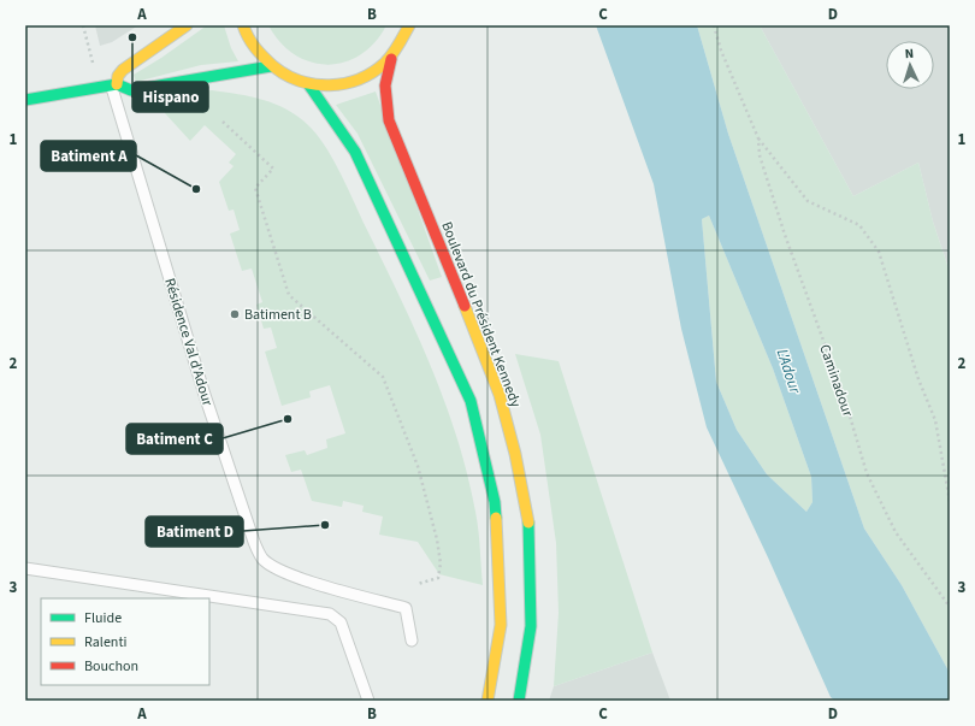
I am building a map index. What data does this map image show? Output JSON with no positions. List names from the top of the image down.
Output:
{
  "streets": {
    "main road": ["Boulevard du Président Kennedy"],
    "lane": ["Résidence Val d'Adour"],
    "path": ["Caminadour"]
  },
  "water": ["L'Adour"],
  "places": [
    "Hispano",
    "Batiment A",
    "Batiment B",
    "Batiment C",
    "Batiment D"
  ],
  "legend": ["Fluide", "Ralenti", "Bouchon"],
  "north": "top",
  "grid": {
    "columns": [
      "A",
      "B",
      "C",
      "D"
    ],
    "rows": ["1", "2", "3"]
  }
}
